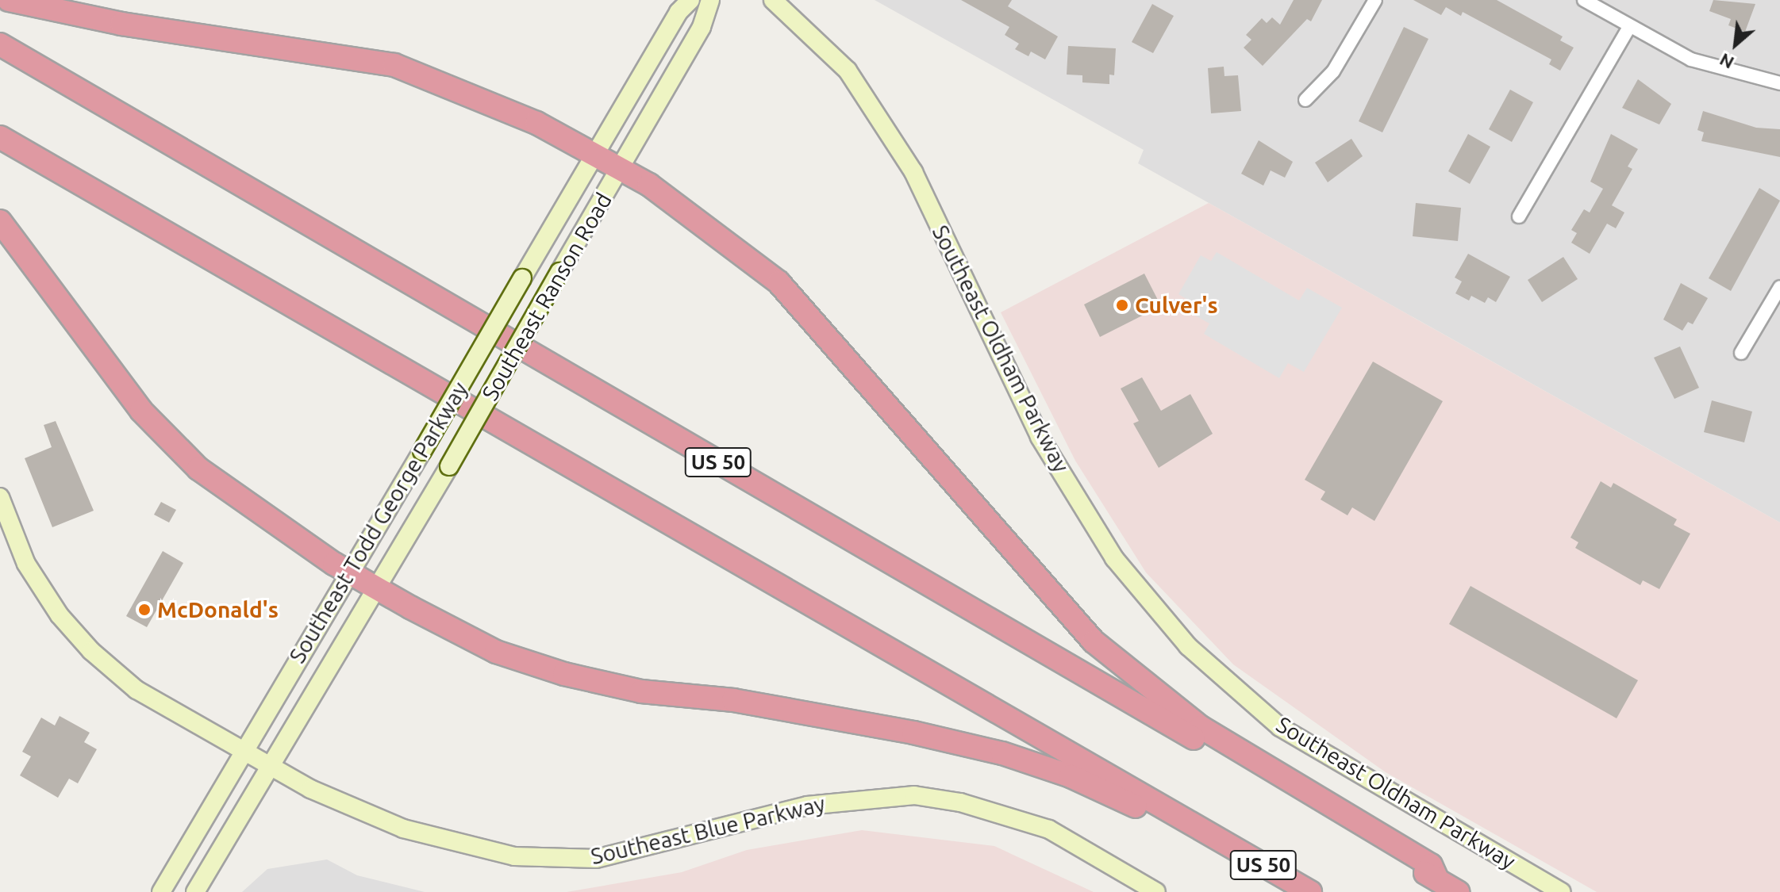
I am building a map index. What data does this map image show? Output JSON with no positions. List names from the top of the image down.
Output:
{
  "streets": {
    "highway": ["US 50"],
    "street": [
      "Southeast Ranson Road",
      "Southeast Oldham Parkway",
      "Southeast Todd George Parkway",
      "Southeast Blue Parkway"
    ]
  },
  "crossings": [
    ["Southeast Ranson Road", "Southeast Todd George Parkway"],
    ["Southeast Todd George Parkway", "Southeast Blue Parkway"]
  ],
  "places": ["Culver's", "McDonald's"],
  "north": "bottom left"
}
